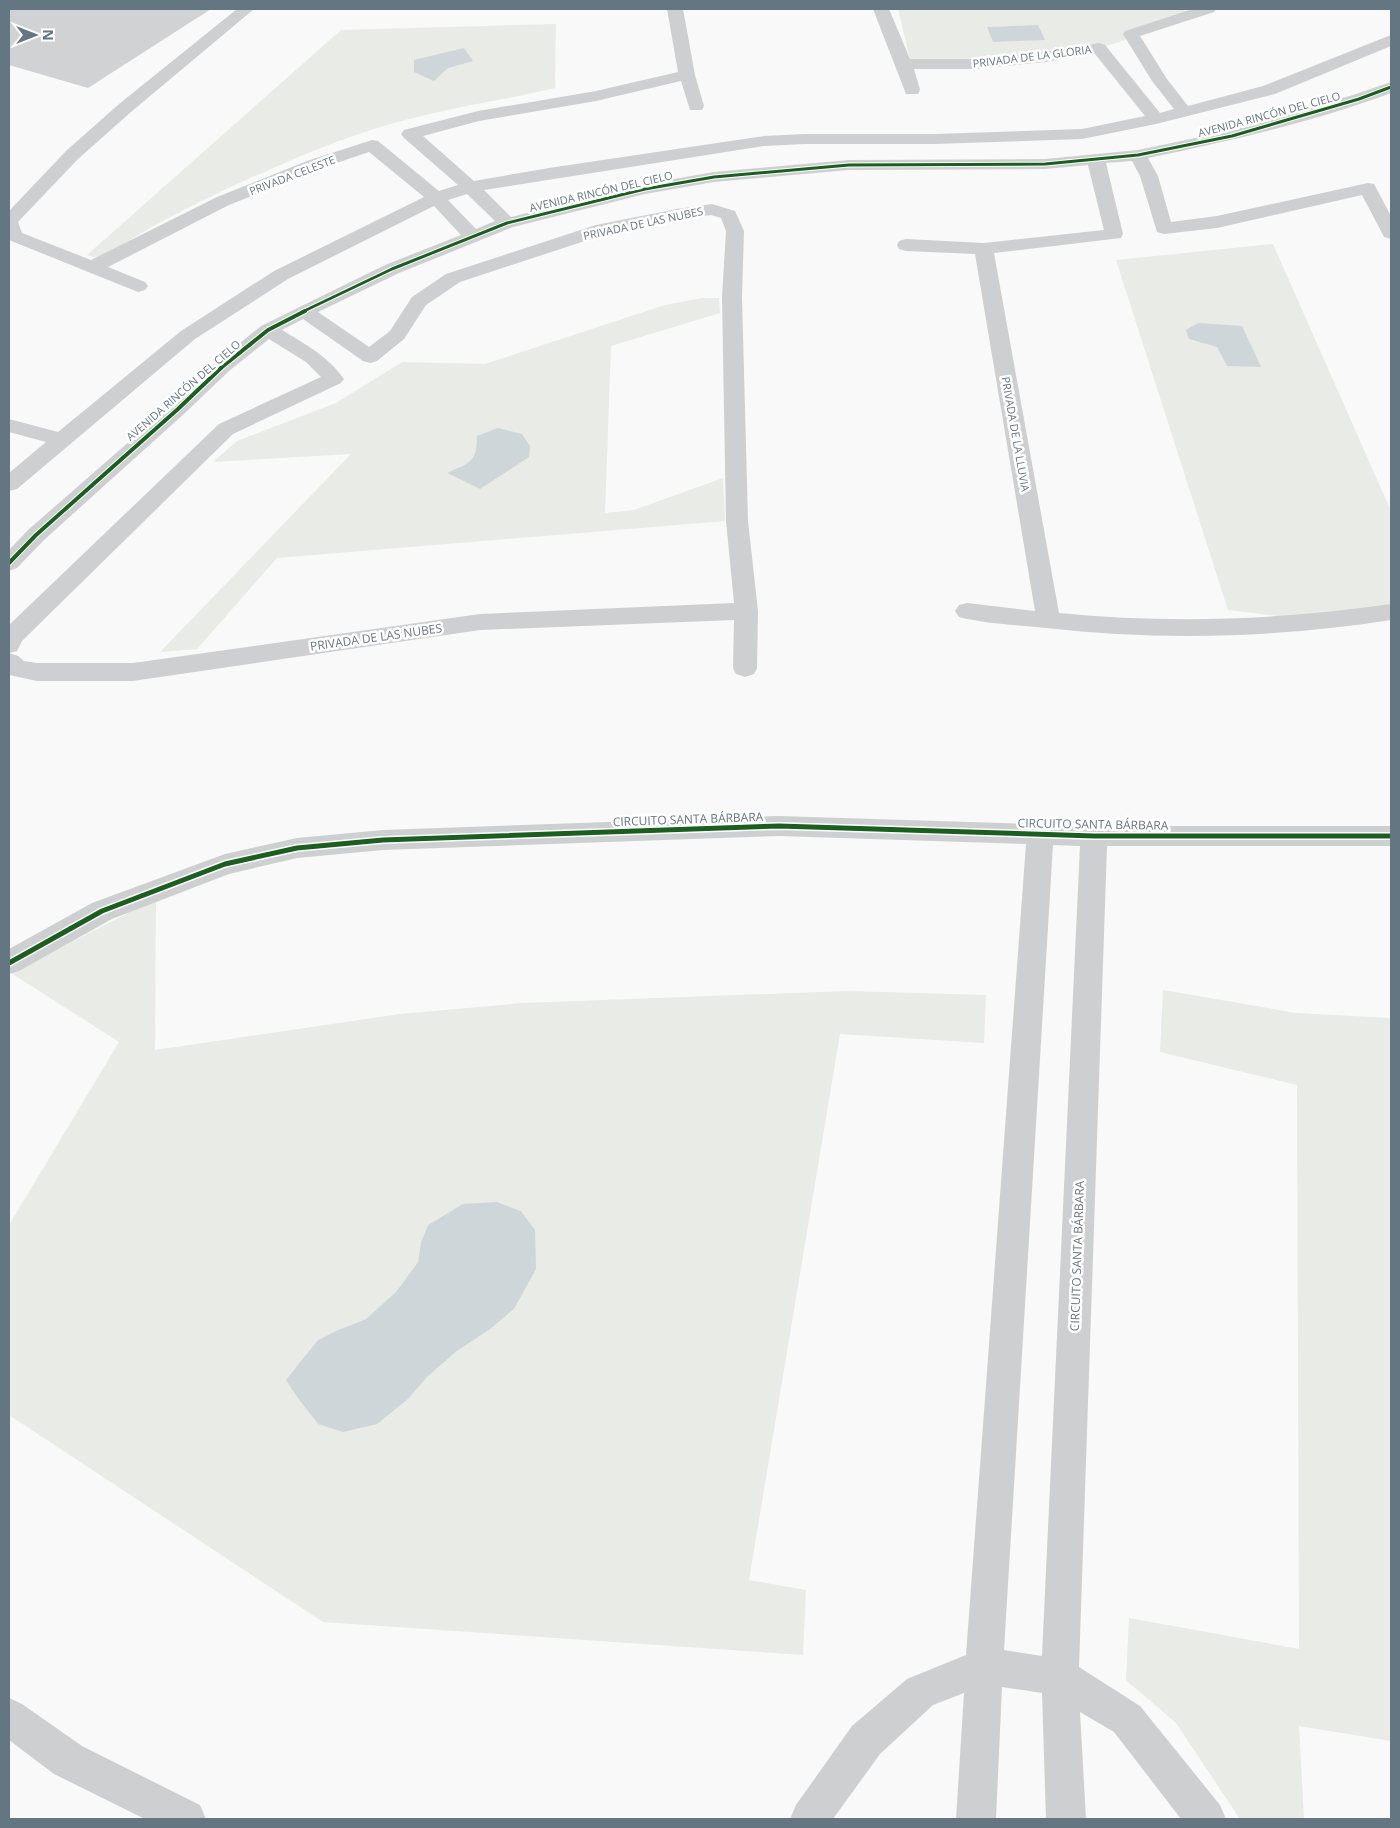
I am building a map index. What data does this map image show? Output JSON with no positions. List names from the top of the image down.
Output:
{
  "streets": {
    "street": [
      "PRIVADA DE LA GLORIA",
      "AVENIDA RINCÓN DEL CIELO",
      "PRIVADA CELESTE",
      "PRIVADA DE LAS NUBES",
      "PRIVADA DE LA LLUVIA",
      "CIRCUITO SANTA BÁRBARA"
    ]
  },
  "crossings": [
    ["PRIVADA DE LA GLORIA", "AVENIDA RINCÓN DEL CIELO"],
    ["AVENIDA RINCÓN DEL CIELO", "PRIVADA CELESTE"],
    ["AVENIDA RINCÓN DEL CIELO", "PRIVADA DE LAS NUBES"]
  ],
  "north": "right"
}
